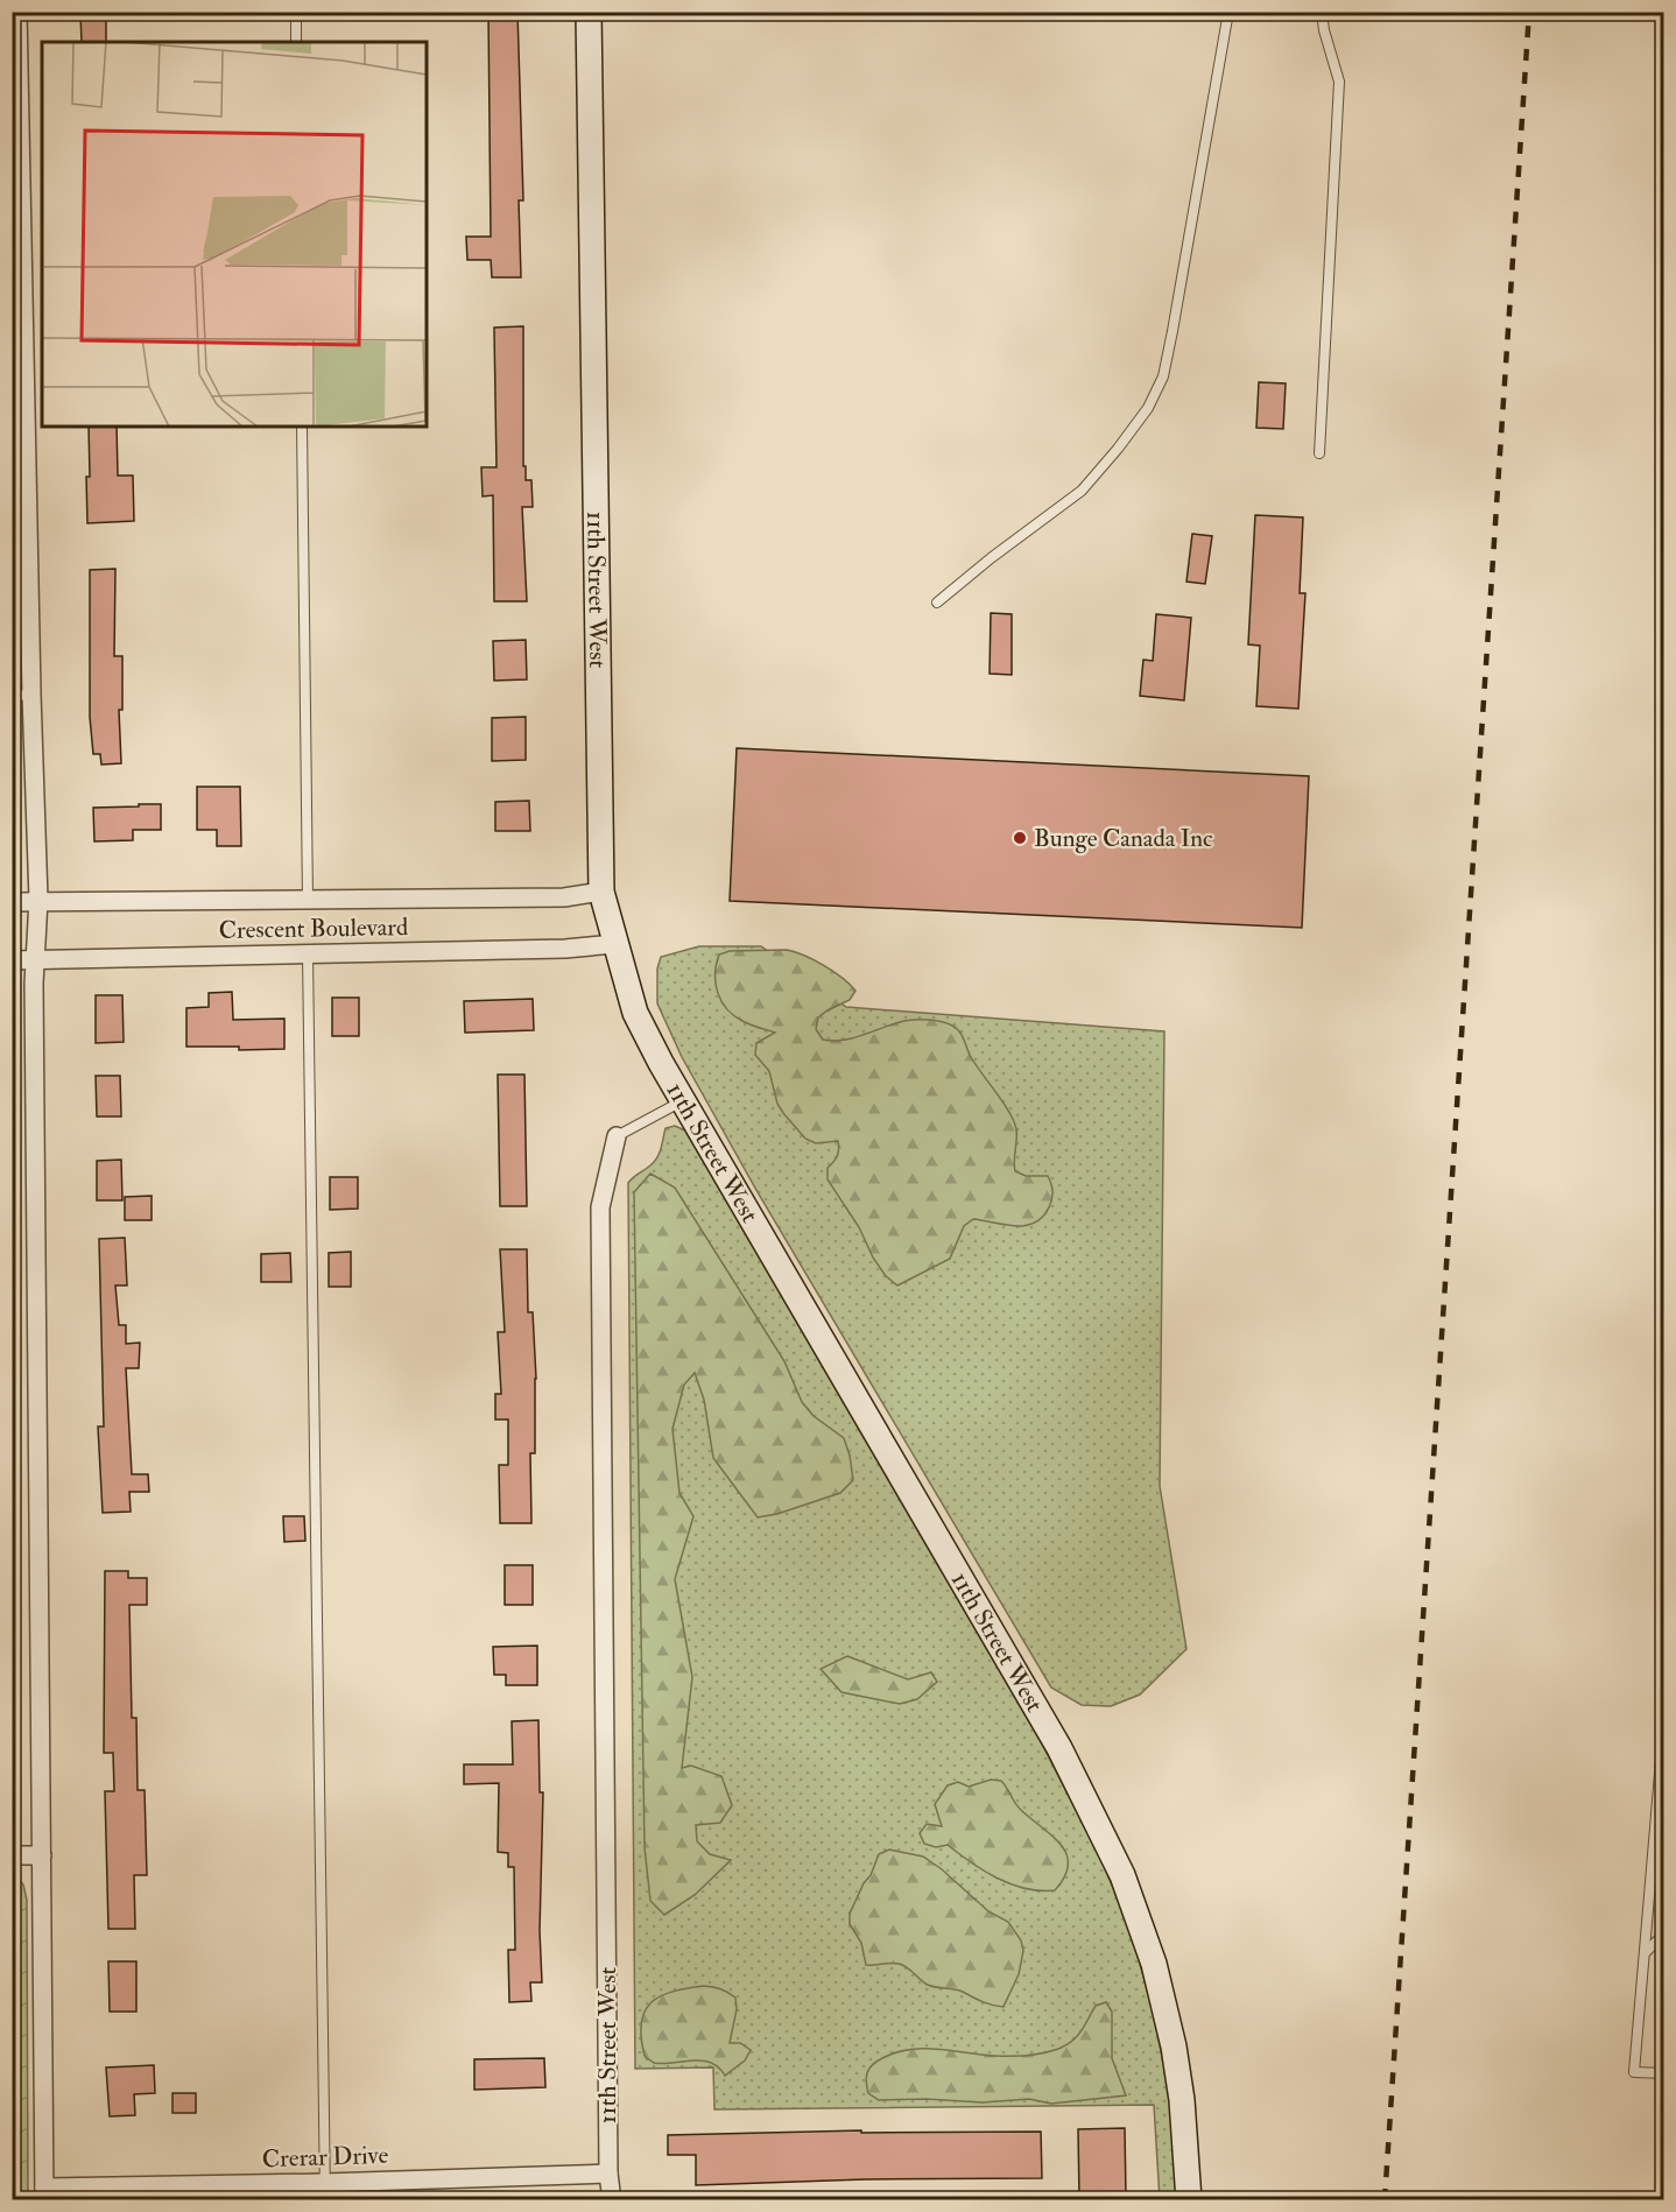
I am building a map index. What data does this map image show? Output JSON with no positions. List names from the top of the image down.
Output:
{
  "streets": {
    "main road": ["11th Street West"],
    "street": ["Crescent Boulevard", "Crerar Drive"]
  },
  "crossings": [
    ["11th Street West", "Crescent Boulevard"],
    ["11th Street West", "Crerar Drive"]
  ],
  "places": ["Bunge Canada Inc"]
}
